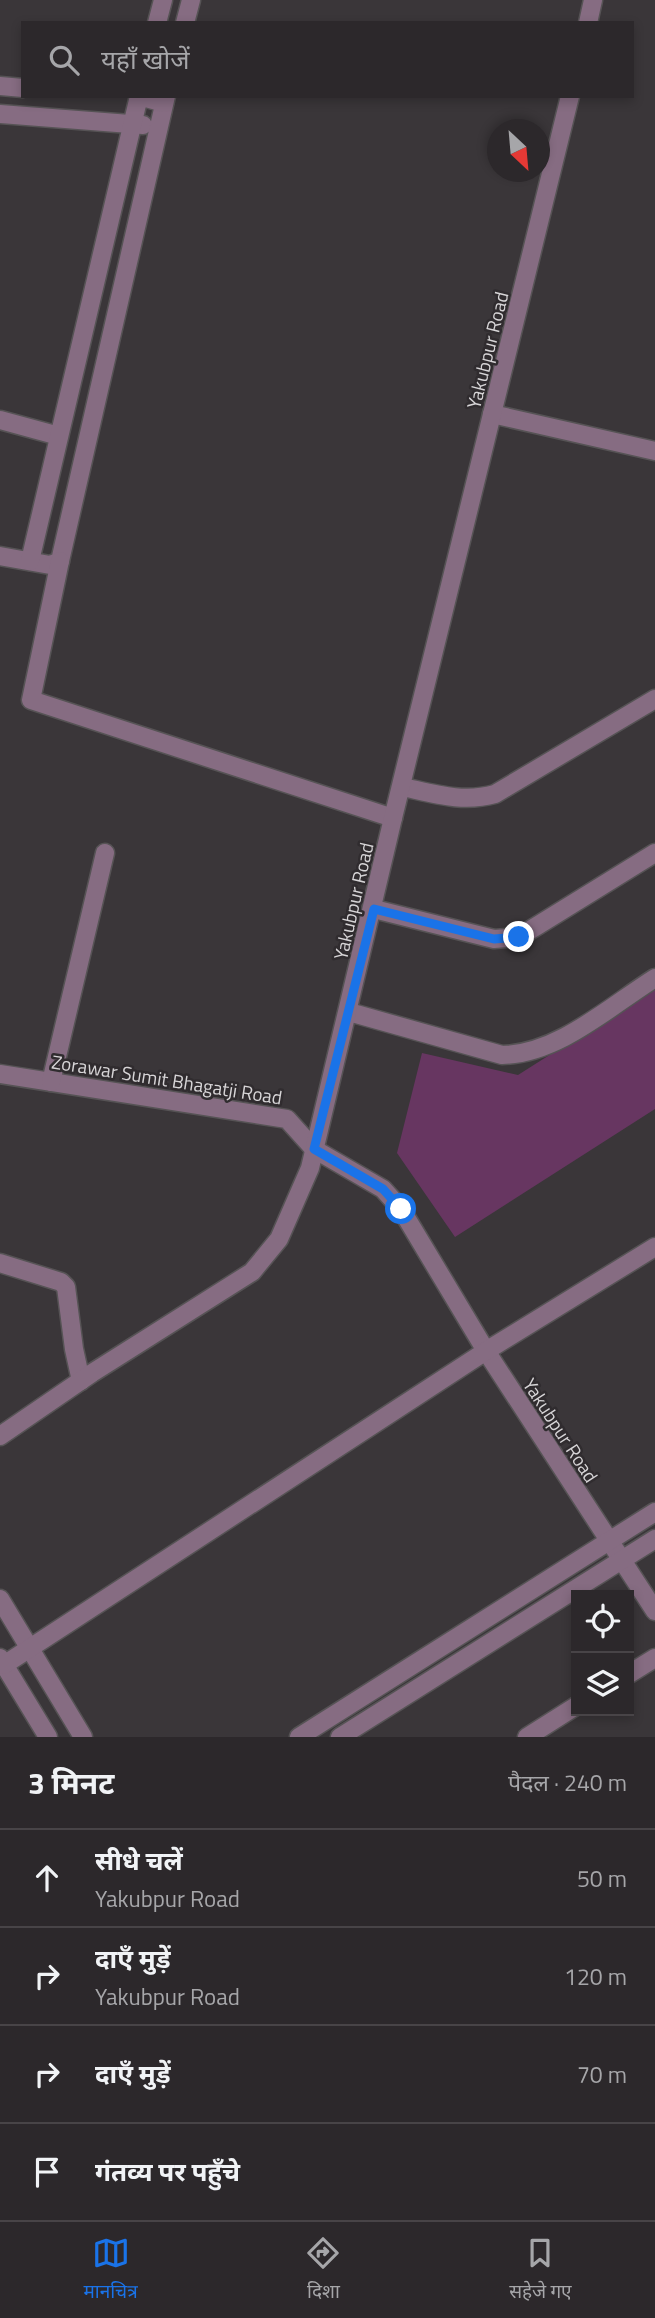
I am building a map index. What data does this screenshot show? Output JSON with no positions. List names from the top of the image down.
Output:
{
  "streets": {
    "street": ["Yakubpur Road", "Zorawar Sumit Bhagatji Road"]
  },
  "crossings": [
    ["Yakubpur Road", "Zorawar Sumit Bhagatji Road"]
  ],
  "north": "bottom right",
  "page": {
    "search": "यहाँ खोजें",
    "heading": ["3 मिनट", "पैदल · 240 m"],
    "list": [
      ["सीधे चलें", "Yakubpur Road", "50 m"],
      ["दाएँ मुड़ें", "Yakubpur Road", "120 m"],
      ["दाएँ मुड़ें", "70 m"],
      "गंतव्य पर पहुँचे"
    ],
    "nav": ["मानचित्र", "दिशा", "सहेजे गए"]
  }
}
